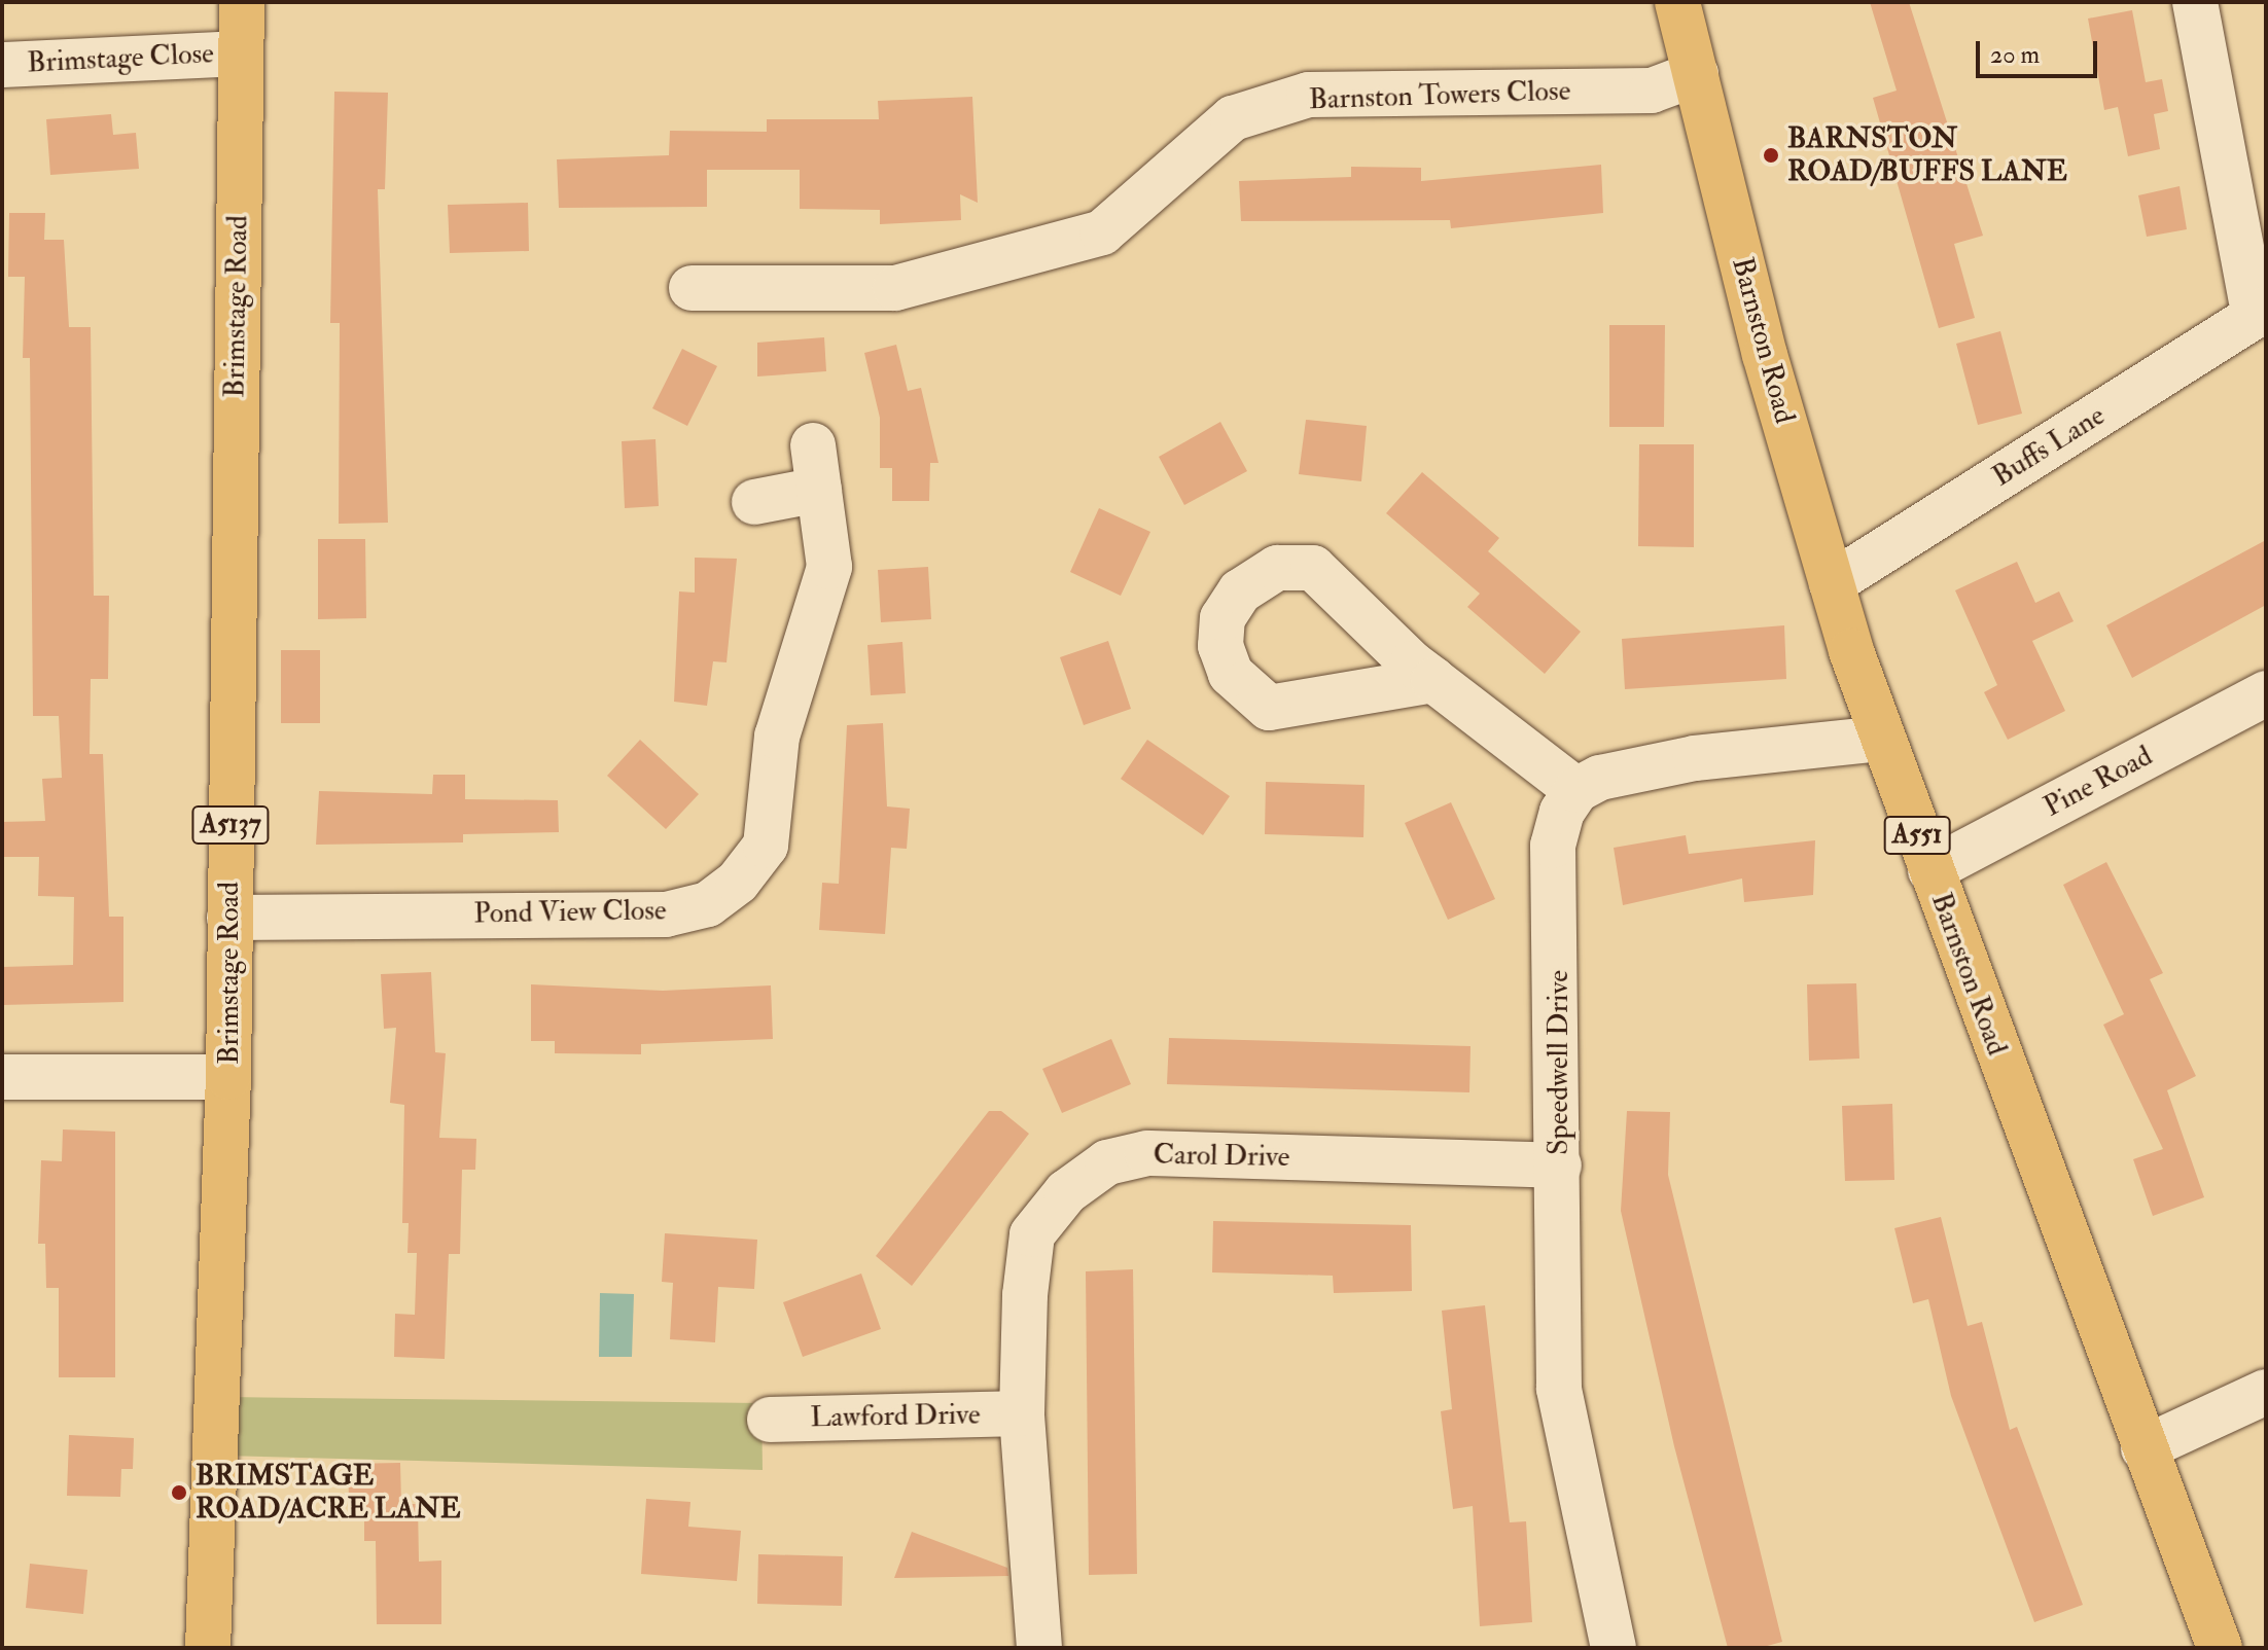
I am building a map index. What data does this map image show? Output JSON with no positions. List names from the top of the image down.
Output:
{
  "streets": {
    "main road": [
      "Brimstage Road",
      "Barnston Road",
      "A5137",
      "A551"
    ],
    "street": [
      "Brimstage Close",
      "Barnston Towers Close",
      "Buffs Lane",
      "Pine Road",
      "Pond View Close",
      "Speedwell Drive",
      "Carol Drive",
      "Lawford Drive"
    ]
  },
  "crossings": [
    ["Brimstage Close", "Brimstage Road"],
    ["Barnston Towers Close", "Barnston Road"],
    ["Brimstage Road", "Pond View Close"],
    ["Barnston Road", "Buffs Lane"],
    ["Barnston Road", "Pine Road"],
    ["Speedwell Drive", "Carol Drive"],
    ["Carol Drive", "Lawford Drive"]
  ],
  "places": ["BARNSTON ROAD/BUFFS LANE", "BRIMSTAGE ROAD/ACRE LANE"],
  "scale_bar": "20 m"
}
